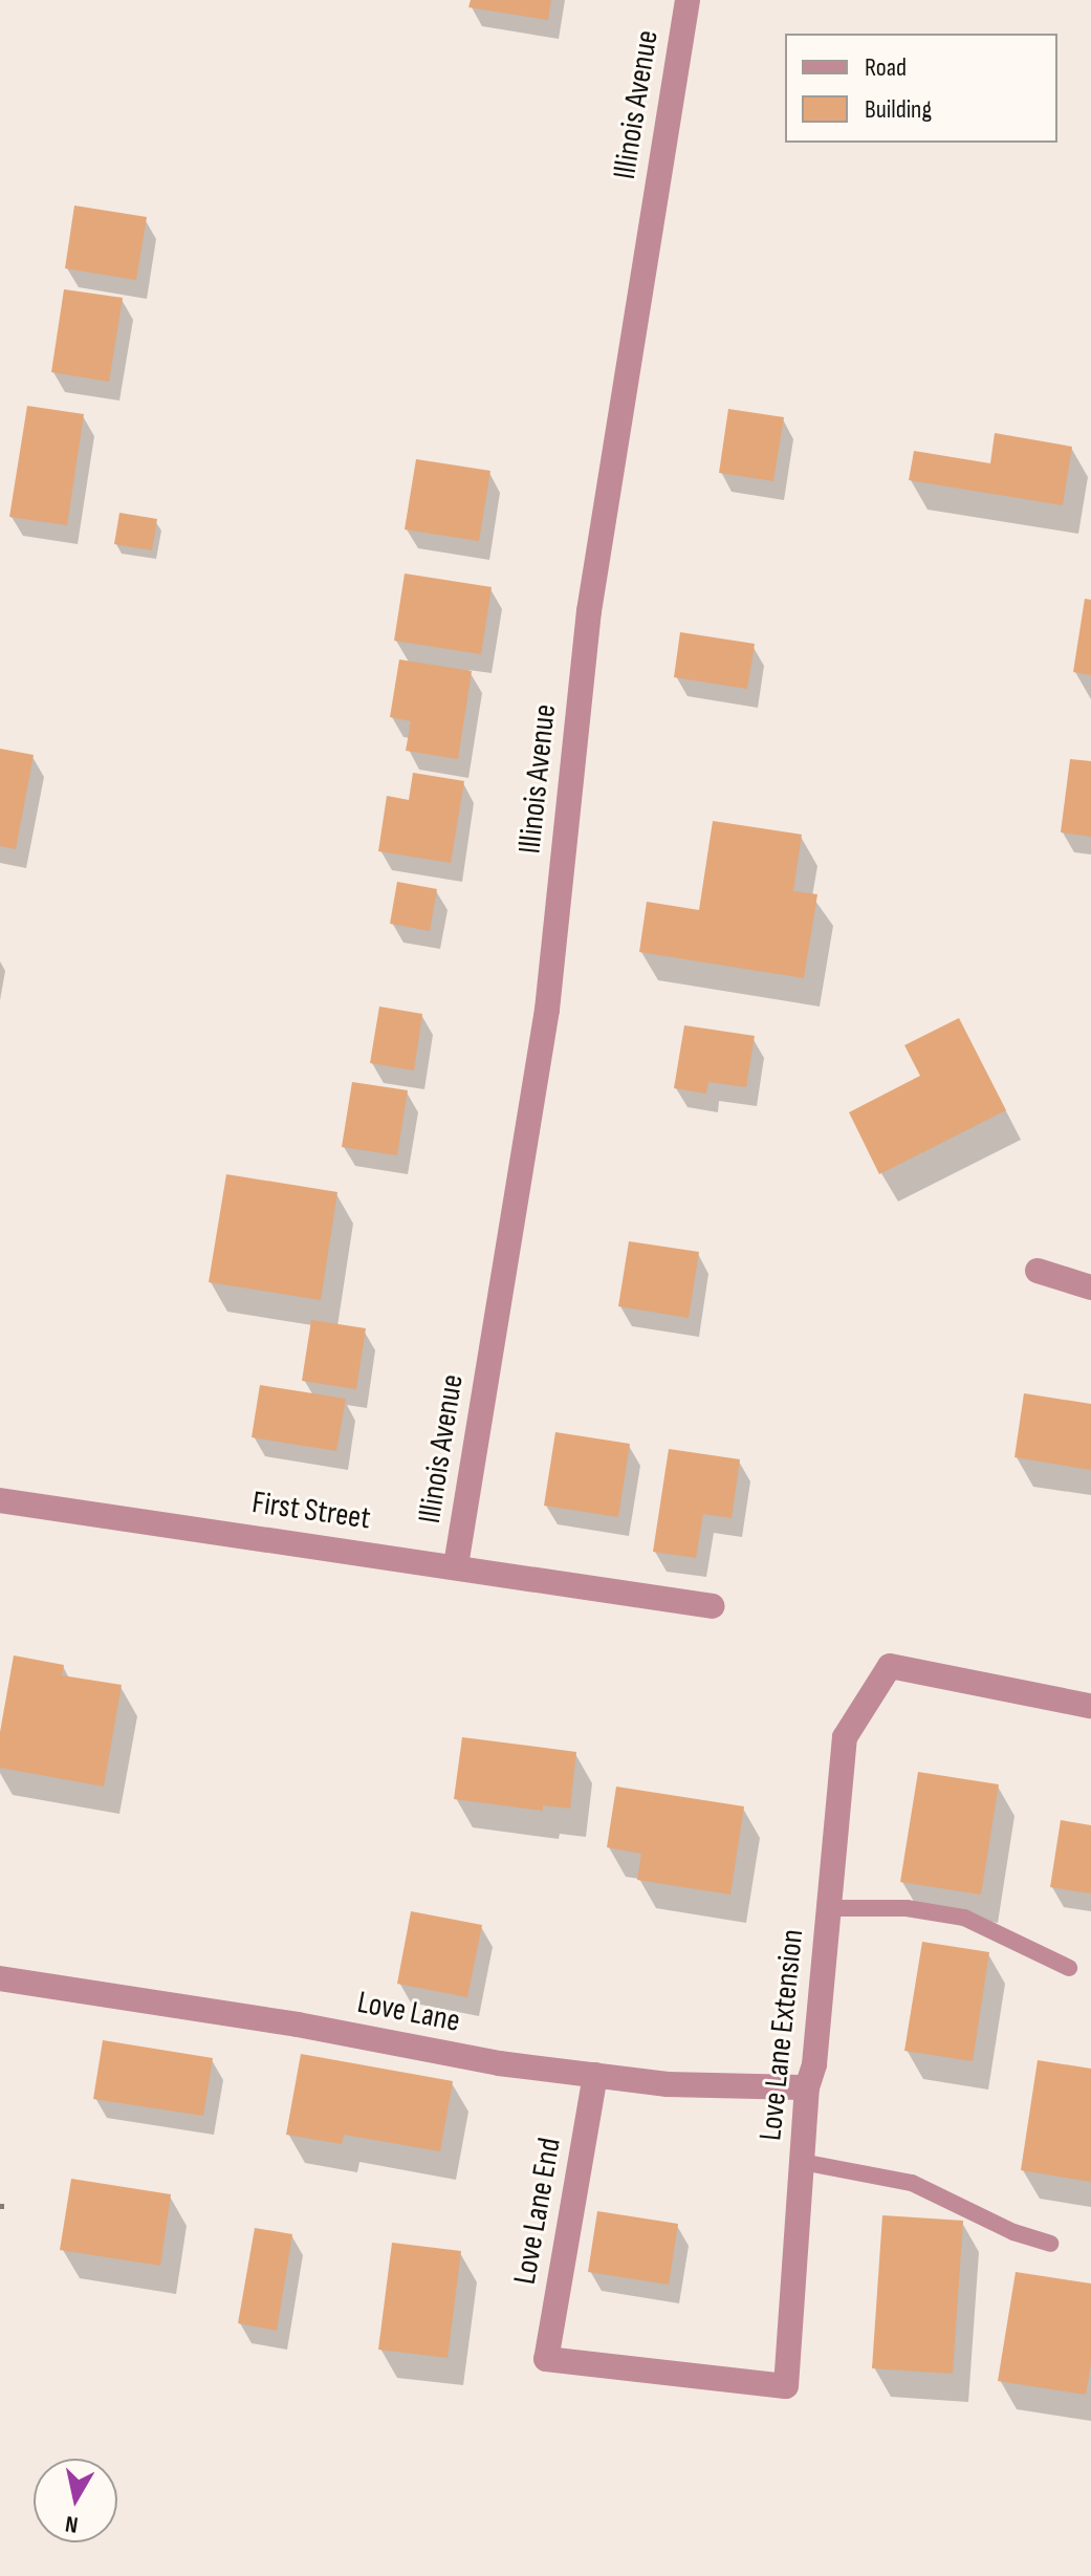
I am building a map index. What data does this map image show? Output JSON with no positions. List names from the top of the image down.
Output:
{
  "streets": {
    "street": [
      "Illinois Avenue",
      "First Street",
      "Love Lane",
      "Love Lane Extension",
      "Love Lane End"
    ]
  },
  "crossings": [
    ["Illinois Avenue", "First Street"],
    ["Love Lane", "Love Lane Extension"],
    ["Love Lane", "Love Lane End"],
    ["Love Lane Extension", "Love Lane End"]
  ],
  "legend": ["Road", "Building"],
  "north": "bottom"
}
